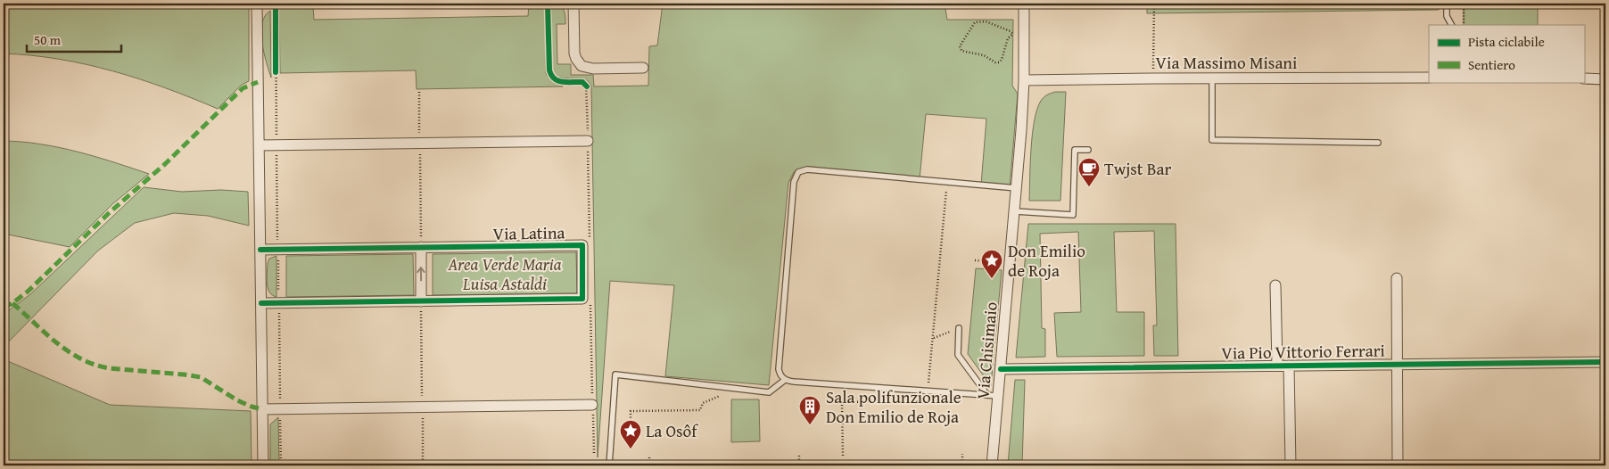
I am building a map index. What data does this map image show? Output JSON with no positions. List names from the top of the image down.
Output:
{
  "streets": {
    "street": [
      "Via Massimo Misani",
      "Via Latina",
      "Via Chisimaio",
      "Via Pio Vittorio Ferrari"
    ]
  },
  "crossings": [
    ["Via Massimo Misani", "Via Chisimaio"],
    ["Via Chisimaio", "Via Pio Vittorio Ferrari"]
  ],
  "parks": ["Area Verde Maria Luisa Astaldi"],
  "places": {
    "cafe": ["Twjst Bar"],
    "place": ["Don Emilio de Roja", "La Osôf"],
    "building": ["Sala polifunzionale Don Emilio de Roja"]
  },
  "legend": ["Pista ciclabile", "Sentiero"],
  "scale_bar": "50 m"
}
